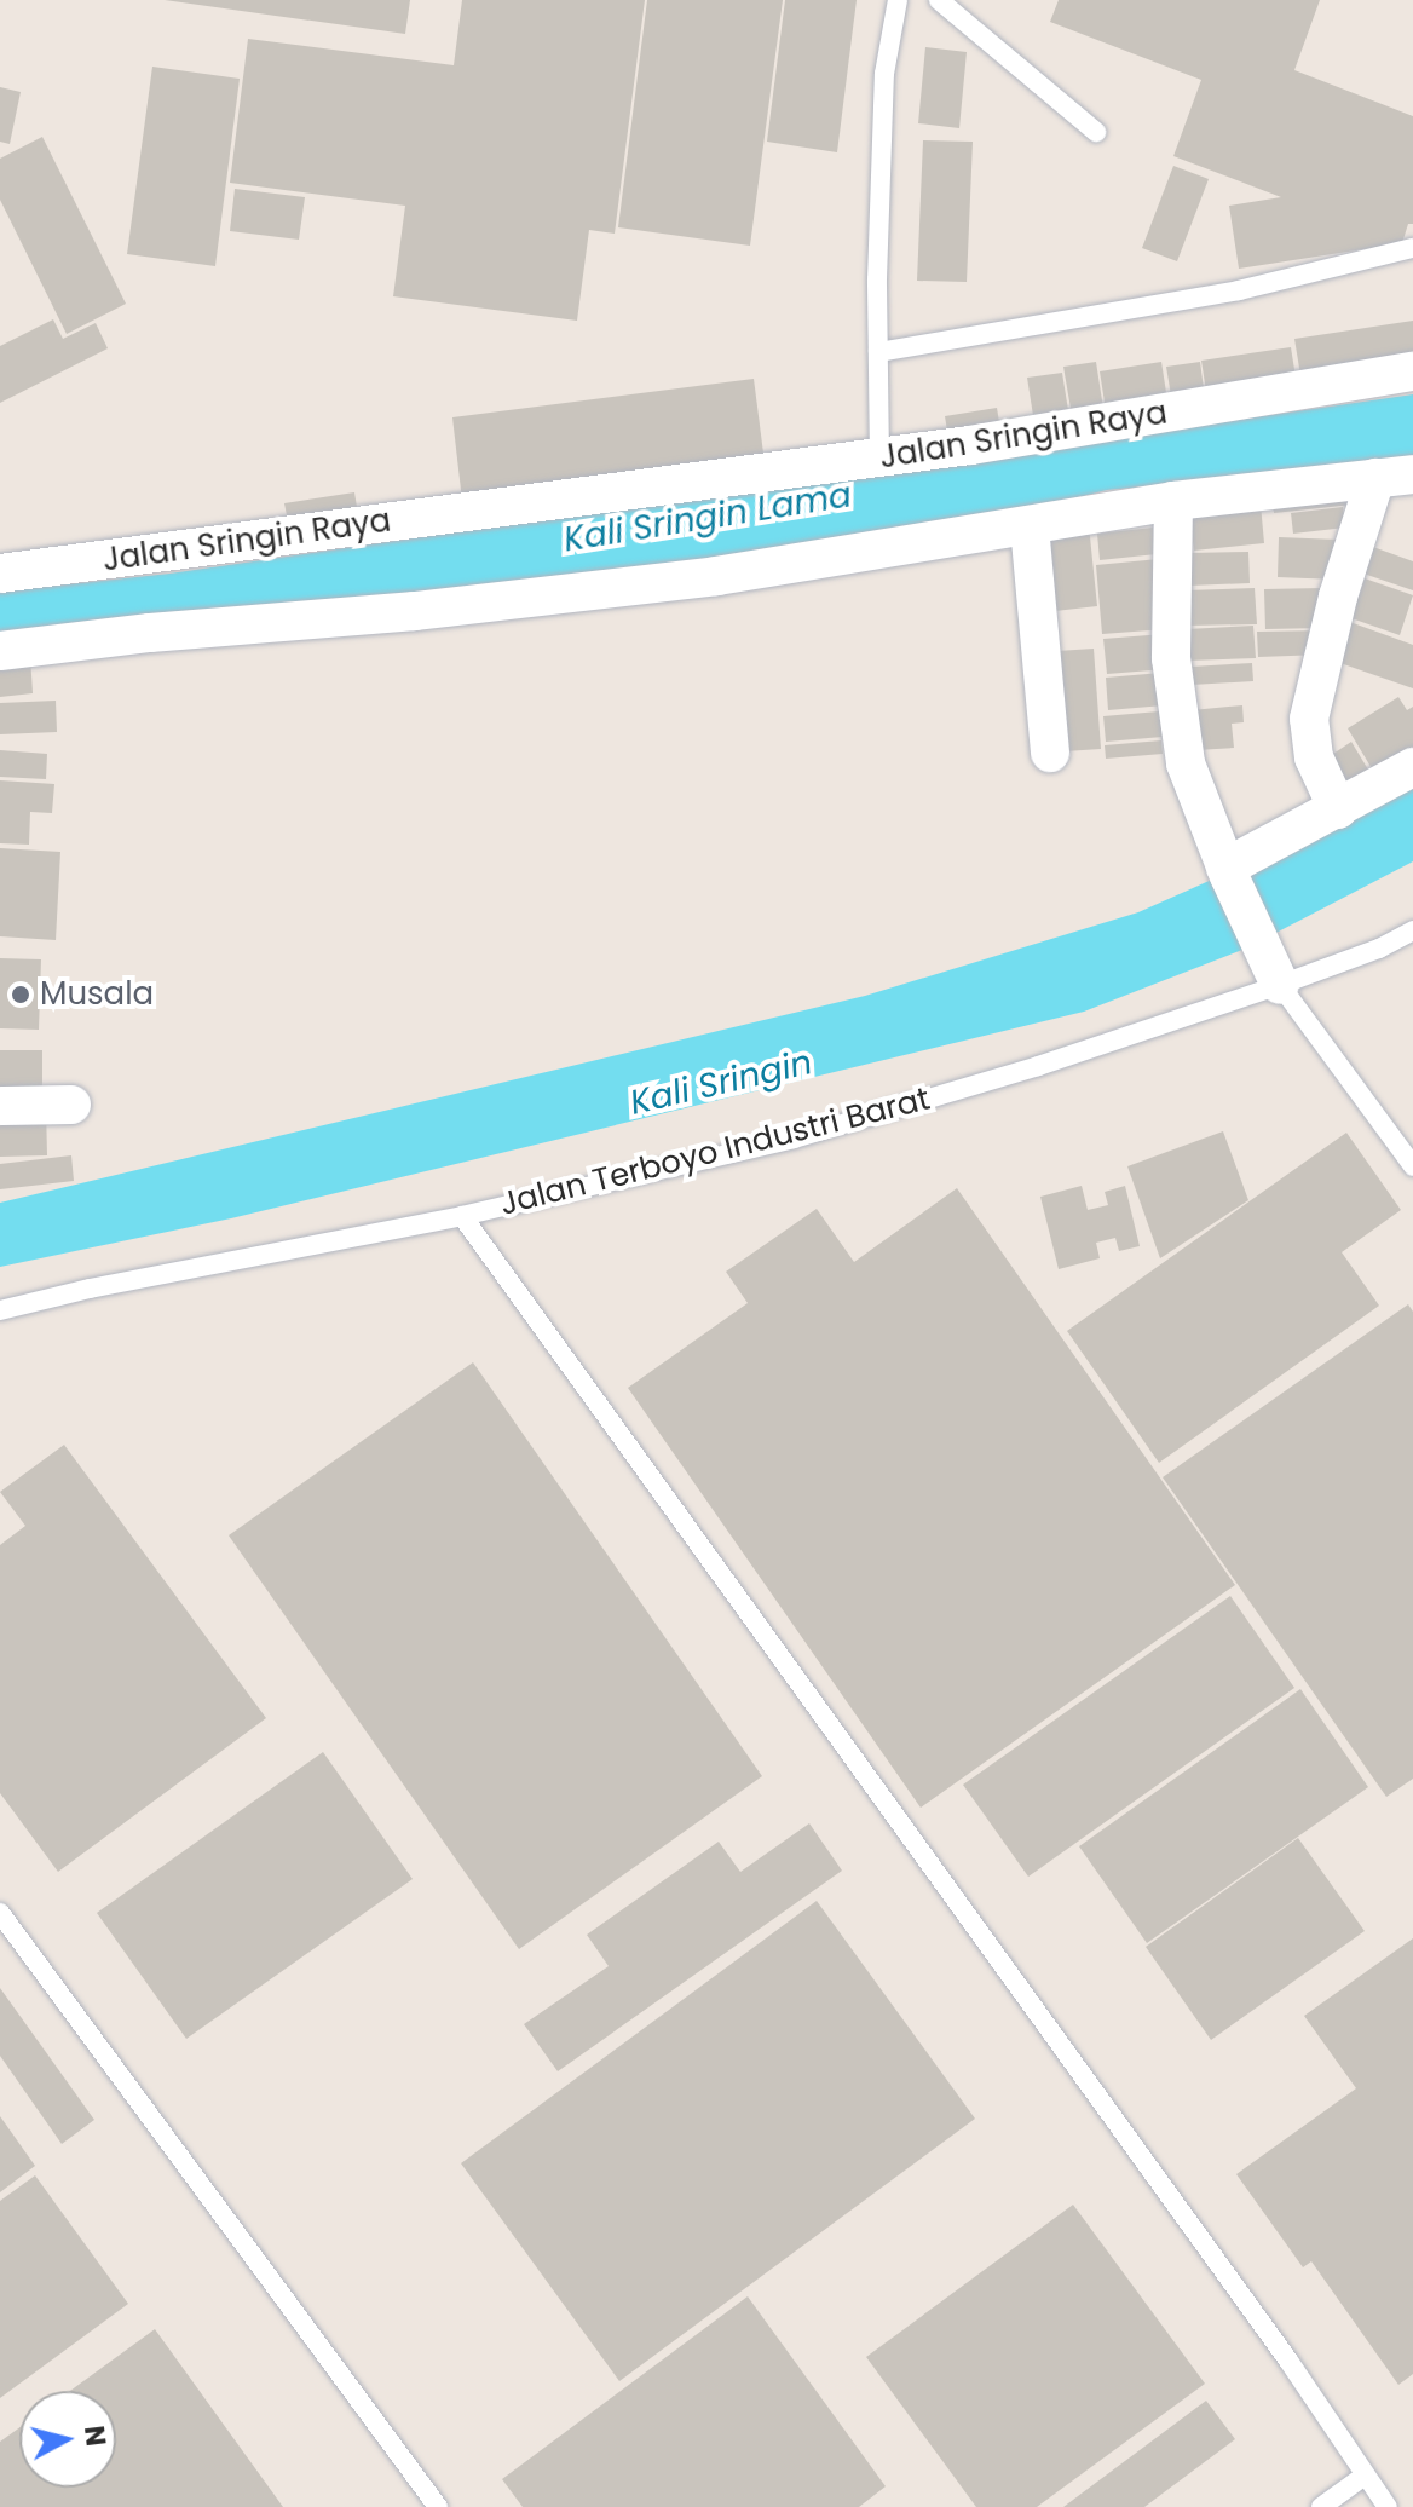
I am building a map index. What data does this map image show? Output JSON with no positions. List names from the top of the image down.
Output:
{
  "streets": {
    "street": ["Jalan Sringin Raya"],
    "lane": ["Jalan Terboyo Industri Barat"]
  },
  "water": ["Kali Sringin Lama", "Kali Sringin"],
  "places": ["Musala"],
  "north": "right"
}
